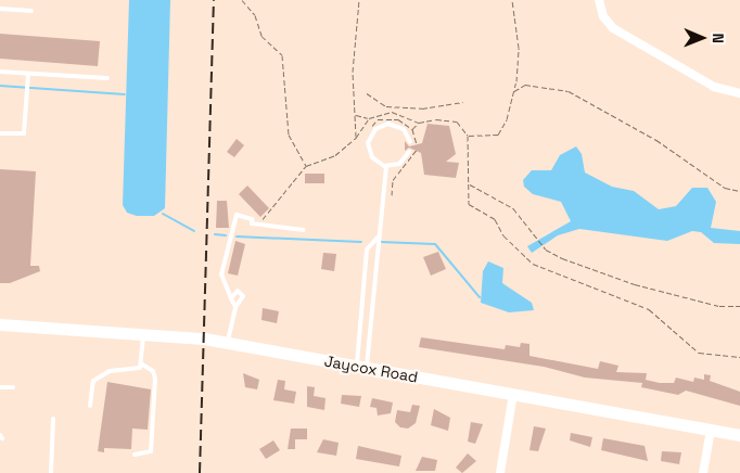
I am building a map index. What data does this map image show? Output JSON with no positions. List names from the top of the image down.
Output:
{
  "streets": {
    "street": ["Jaycox Road"]
  },
  "north": "right"
}
